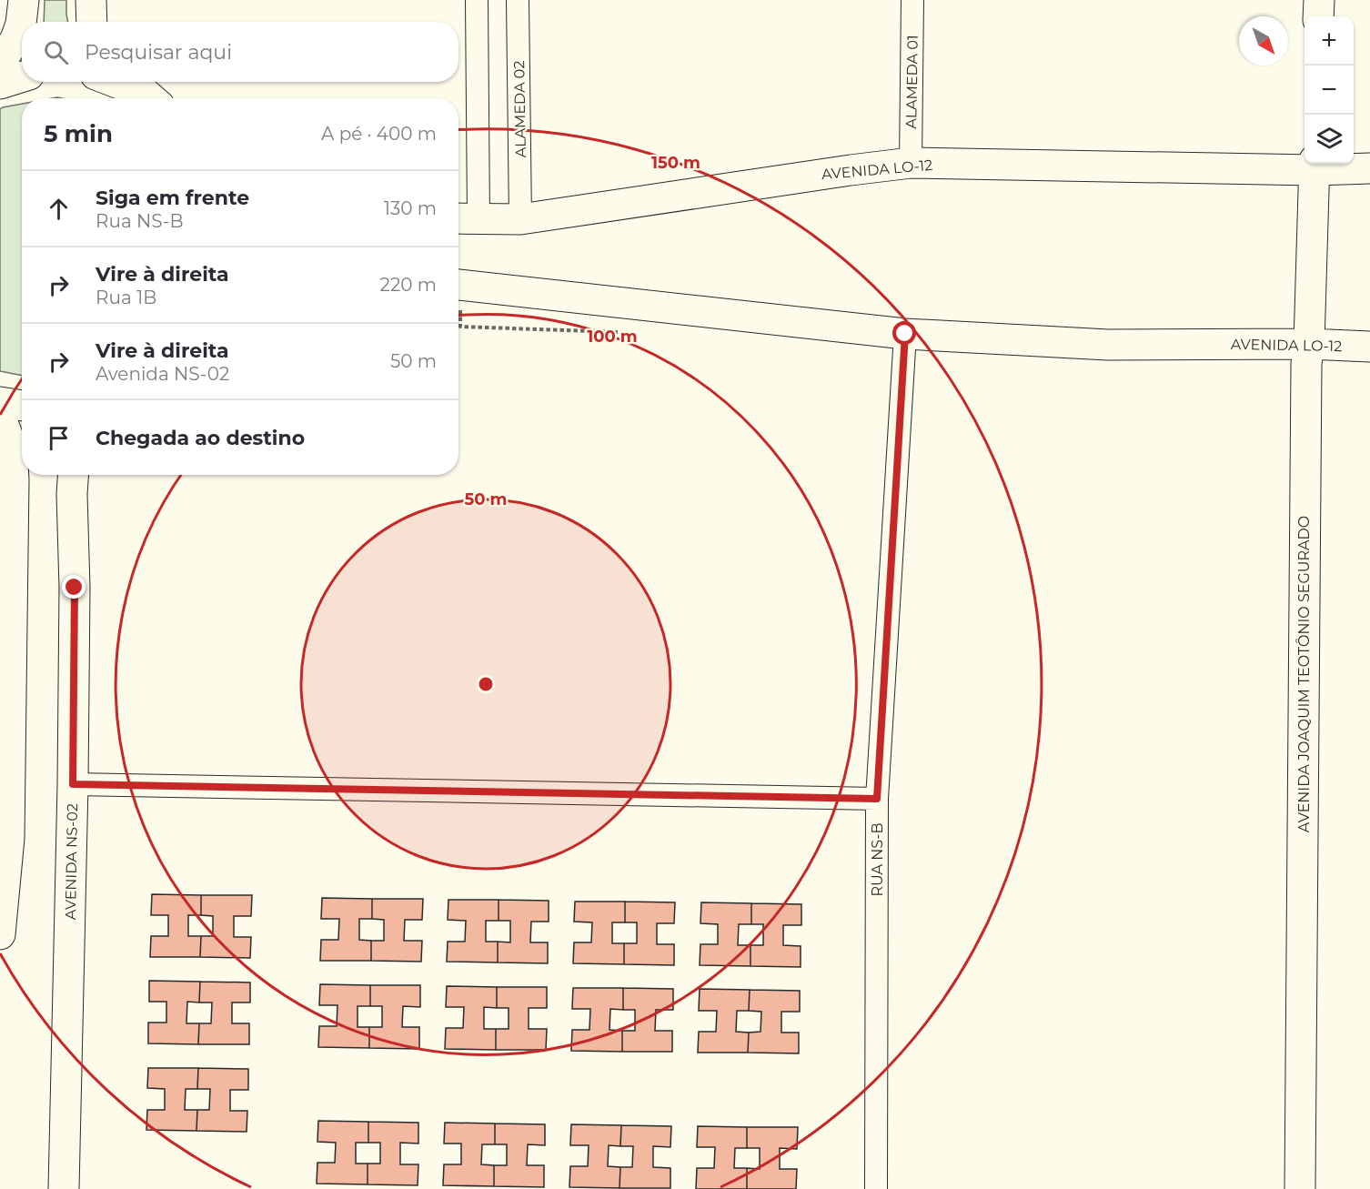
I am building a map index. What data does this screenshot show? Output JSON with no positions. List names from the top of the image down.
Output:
{
  "streets": {
    "street": [
      "ALAMEDA 01",
      "ALAMEDA 02",
      "AVENIDA LO-12",
      "AVENIDA JOAQUIM TEOTÔNIO SEGURADO",
      "RUA NS-B",
      "AVENIDA NS-02"
    ]
  },
  "crossings": [
    ["ALAMEDA 01", "AVENIDA LO-12"],
    ["ALAMEDA 02", "AVENIDA LO-12"],
    ["AVENIDA LO-12", "AVENIDA JOAQUIM TEOTÔNIO SEGURADO"],
    ["AVENIDA LO-12", "RUA NS-B"]
  ],
  "north": "bottom right",
  "page": {
    "map_buttons": ["+", "−"],
    "search": "Pesquisar aqui",
    "heading": ["5 min", "A pé · 400 m"],
    "list": [
      ["Siga em frente", "Rua NS-B", "130 m"],
      ["Vire à direita", "Rua 1B", "220 m"],
      ["Vire à direita", "Avenida NS-02", "50 m"],
      "Chegada ao destino"
    ]
  },
  "rings": ["150 m", "100 m", "50 m"]
}
